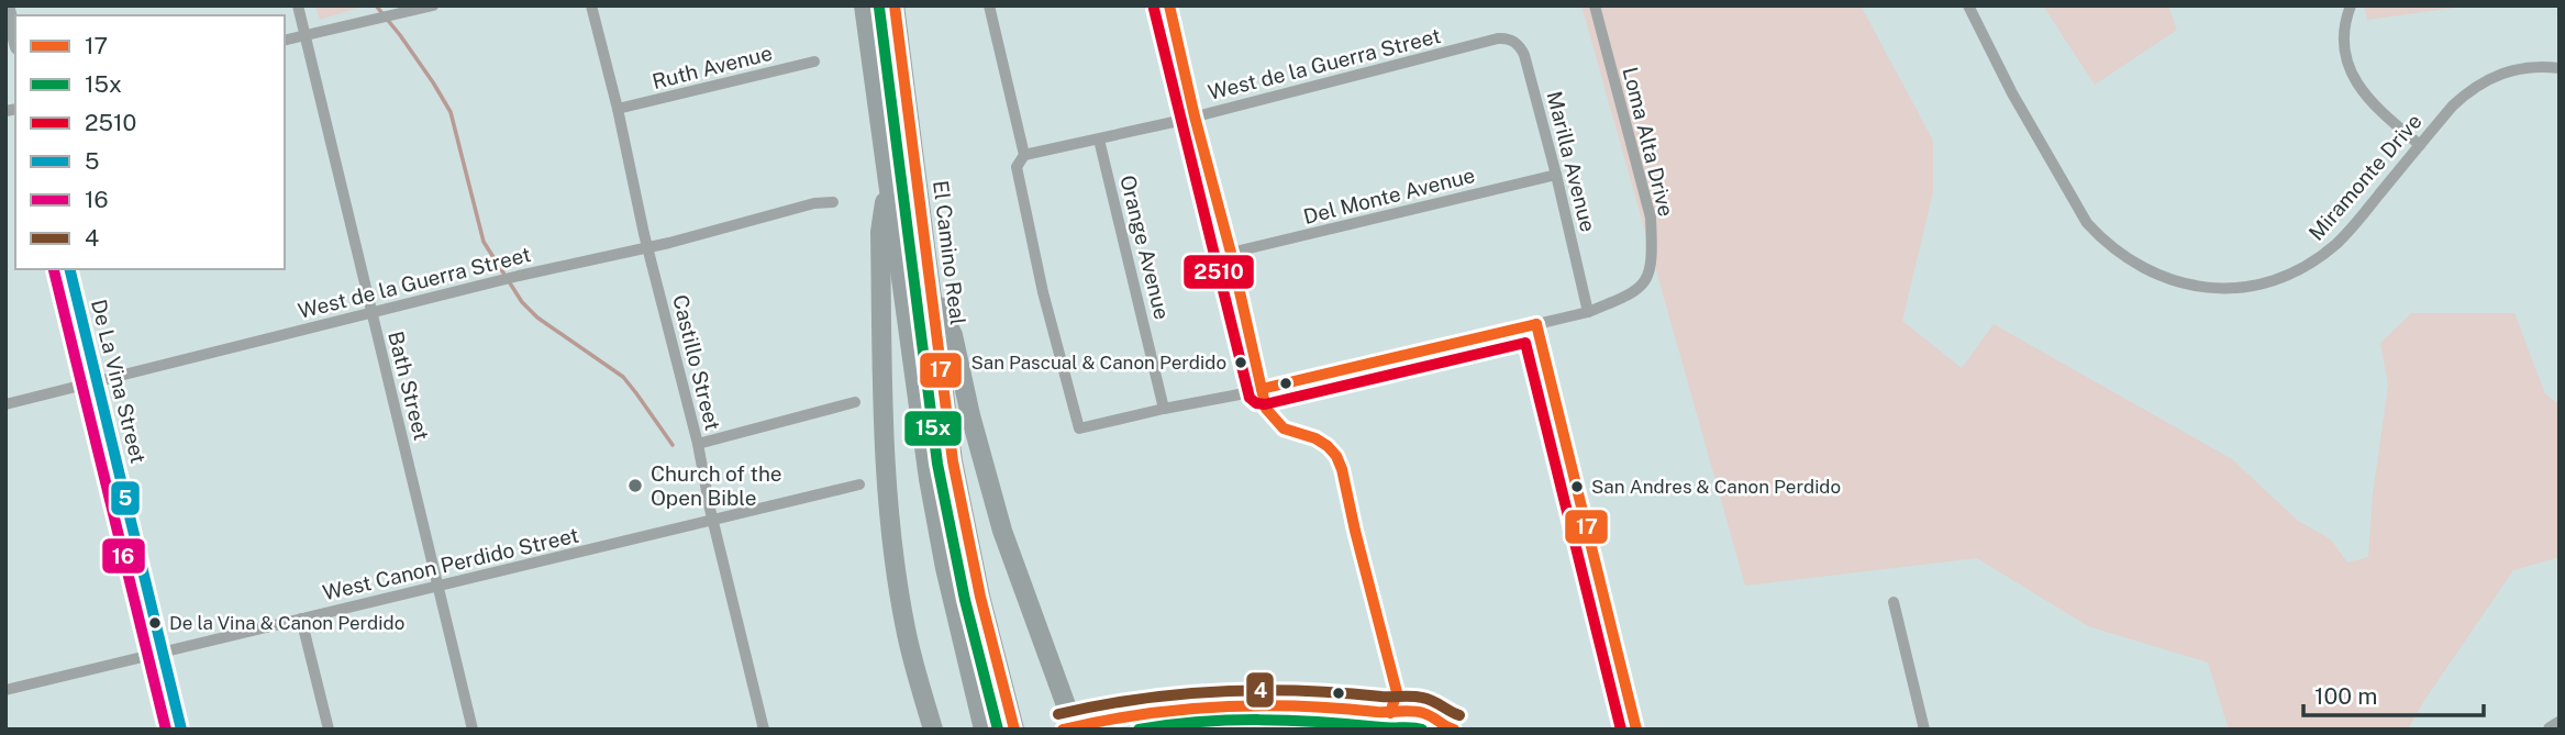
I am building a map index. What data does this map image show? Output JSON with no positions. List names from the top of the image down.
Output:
{
  "streets": {
    "highway": ["El Camino Real"],
    "main road": ["De La Vina Street"],
    "street": [
      "West de la Guerra Street",
      "Ruth Avenue",
      "Loma Alta Drive",
      "Marilla Avenue",
      "Miramonte Drive",
      "Del Monte Avenue",
      "Orange Avenue",
      "Castillo Street",
      "Bath Street",
      "West Canon Perdido Street"
    ]
  },
  "crossings": [
    ["West de la Guerra Street", "Marilla Avenue"],
    ["West de la Guerra Street", "Orange Avenue"],
    ["West de la Guerra Street", "Castillo Street"],
    ["West de la Guerra Street", "De La Vina Street"],
    ["West de la Guerra Street", "Bath Street"],
    ["Ruth Avenue", "Castillo Street"],
    ["Loma Alta Drive", "Marilla Avenue"],
    ["Marilla Avenue", "Del Monte Avenue"],
    ["Castillo Street", "West Canon Perdido Street"],
    ["De La Vina Street", "West Canon Perdido Street"],
    ["Bath Street", "West Canon Perdido Street"]
  ],
  "places": [
    "San Pascual & Canon Perdido",
    "Church of the Open Bible",
    "San Andres & Canon Perdido",
    "De la Vina & Canon Perdido"
  ],
  "lines": [
    "transit line 17",
    "transit line 15x",
    "transit line 2510",
    "transit line 5",
    "transit line 16",
    "transit line 4"
  ],
  "legend": [
    "17",
    "15x",
    "2510",
    "5",
    "16",
    "4"
  ],
  "scale_bar": "100 m"
}
